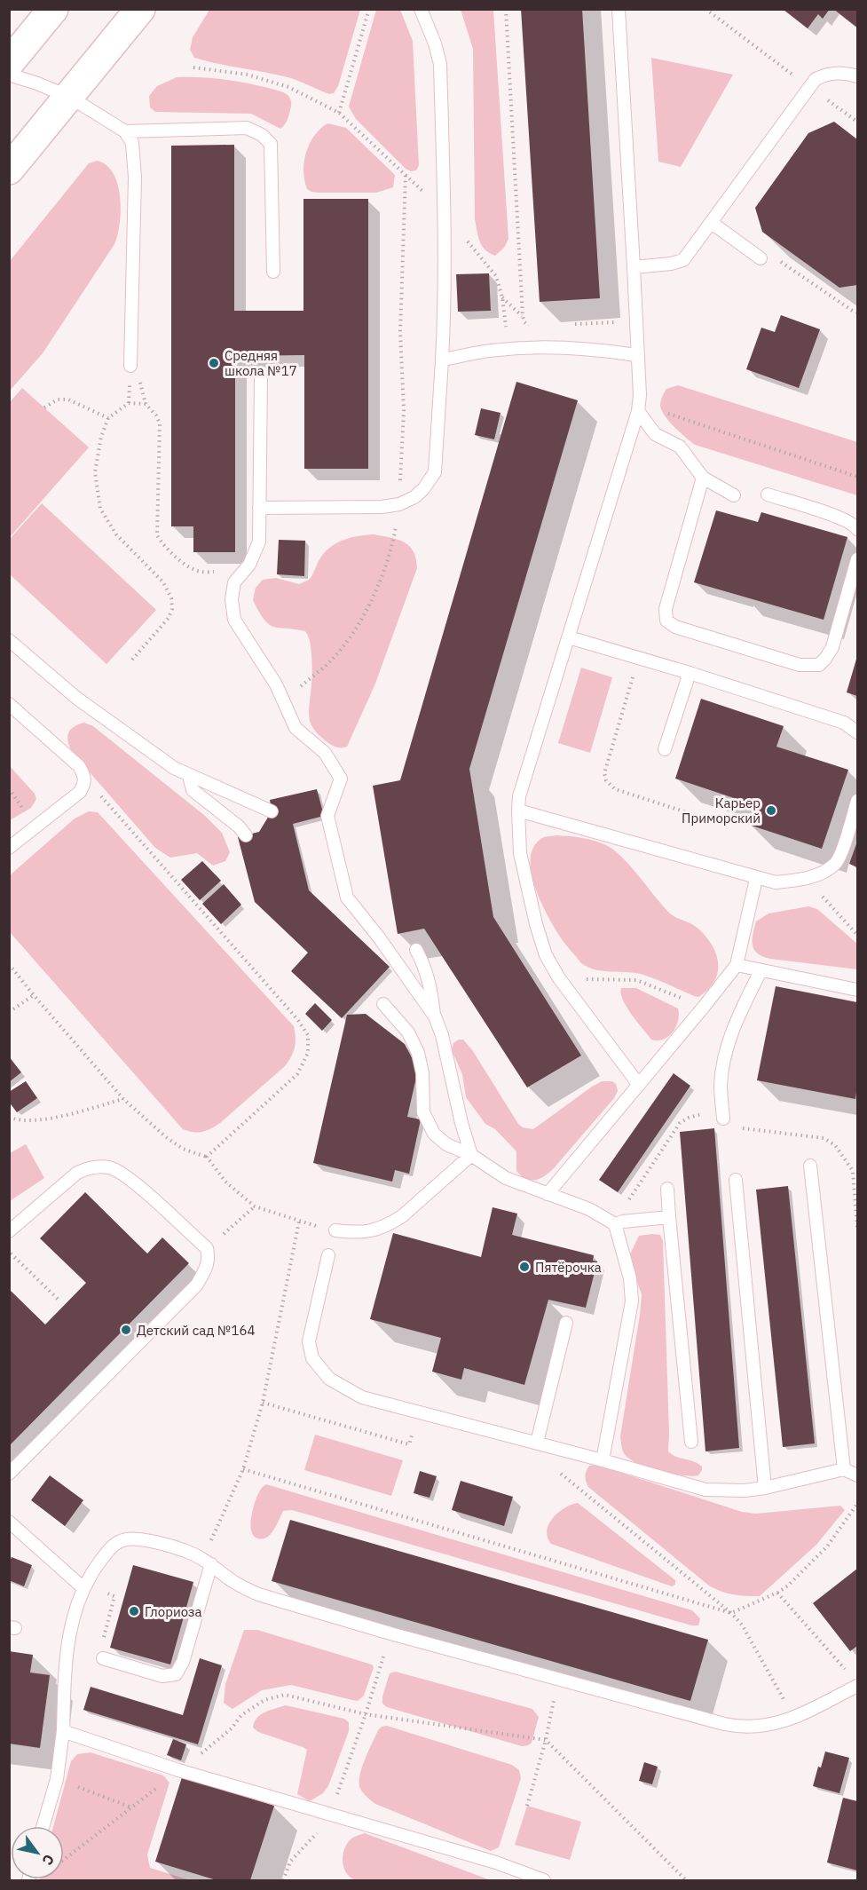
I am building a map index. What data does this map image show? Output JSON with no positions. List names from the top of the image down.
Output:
{
  "places": [
    "Средняя школа №17",
    "Карьер Приморский",
    "Пятёрочка",
    "Детский сад №164",
    "Глориоза"
  ],
  "north": "bottom right"
}
